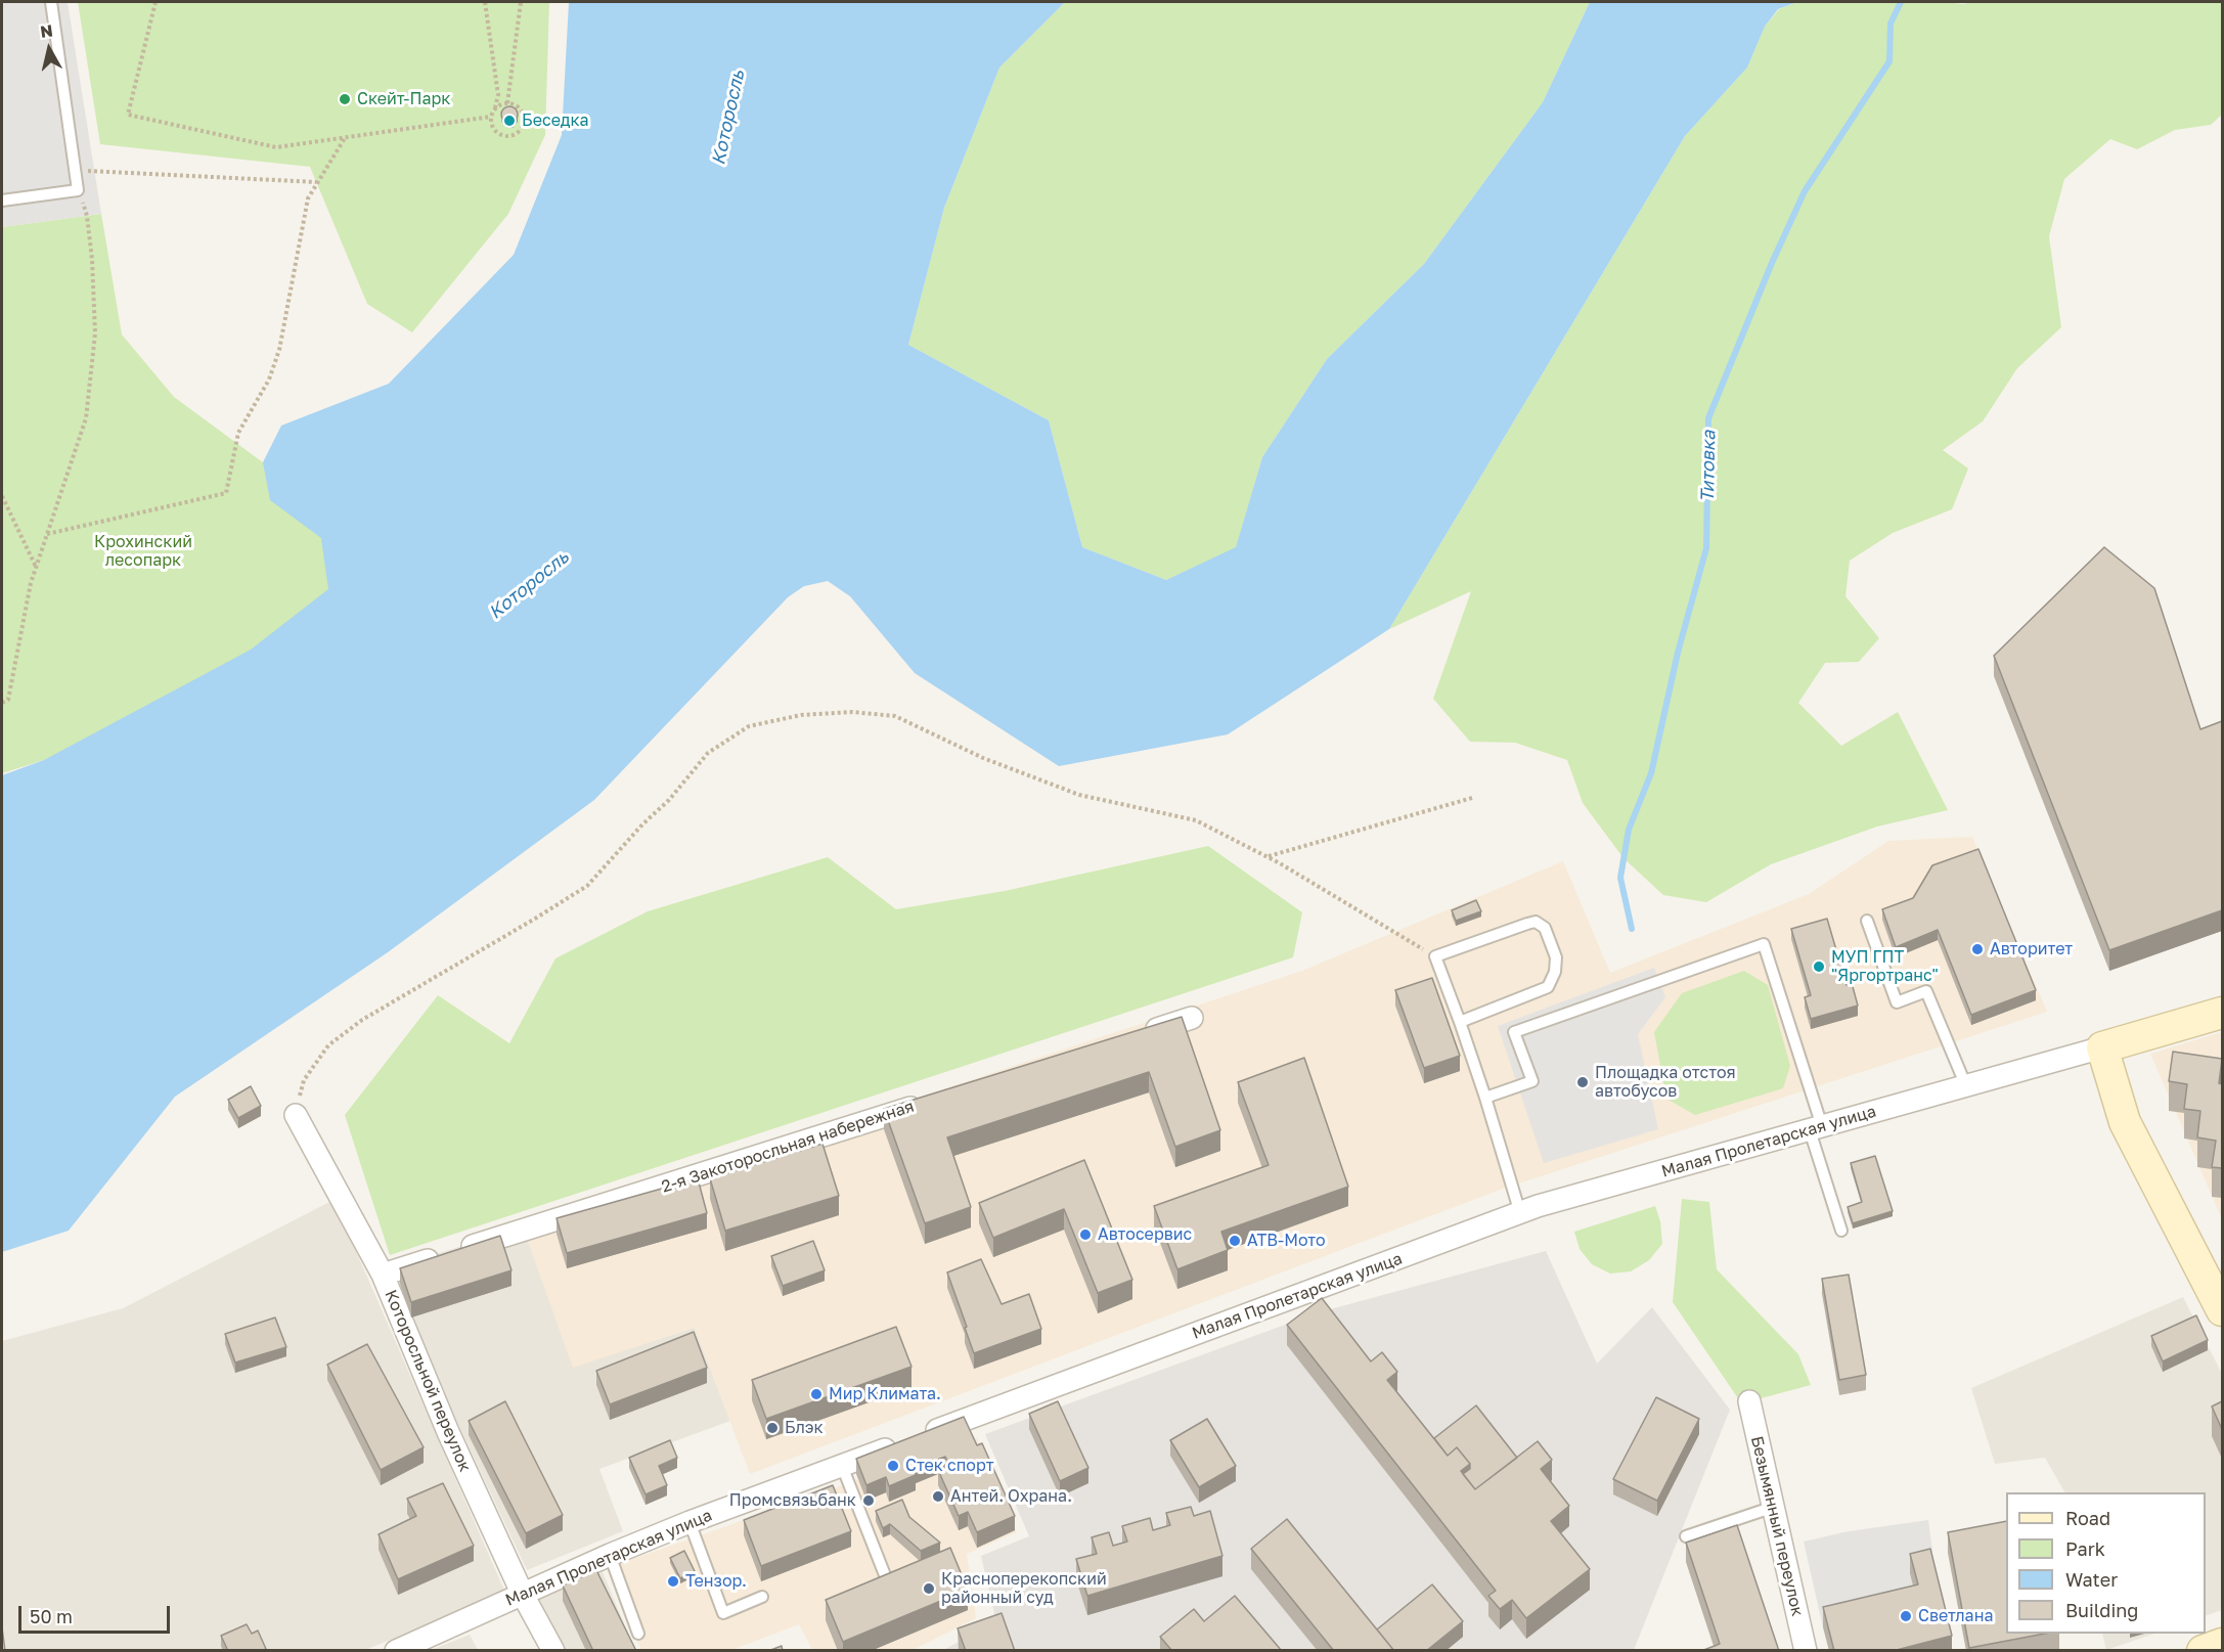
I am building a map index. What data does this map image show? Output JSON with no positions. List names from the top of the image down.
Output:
{
  "streets": {
    "street": [
      "Малая Пролетарская улица",
      "2-я Закоторосльная набережная",
      "Которосльной переулок",
      "Безымянный переулок"
    ]
  },
  "crossings": [
    ["Малая Пролетарская улица", "Которосльной переулок"],
    ["2-я Закоторосльная набережная", "Которосльной переулок"]
  ],
  "water": ["Которосль", "Титовка"],
  "parks": ["Крохинский лесопарк"],
  "places": [
    "Скейт-Парк",
    "Беседка",
    "Авторитет",
    "МУП ГПТ \"Яргортранс\"",
    "Площадка отстоя автобусов",
    "Автосервис",
    "АТВ-Мото",
    "Мир Климата.",
    "Блэк",
    "Стек спорт",
    "Антей. Охрана.",
    "Промсвязьбанк",
    "Тензор.",
    "Красноперекопский районный суд",
    "Светлана"
  ],
  "legend": [
    "Road",
    "Park",
    "Water",
    "Building"
  ],
  "scale_bar": "50 m",
  "north": "top"
}
